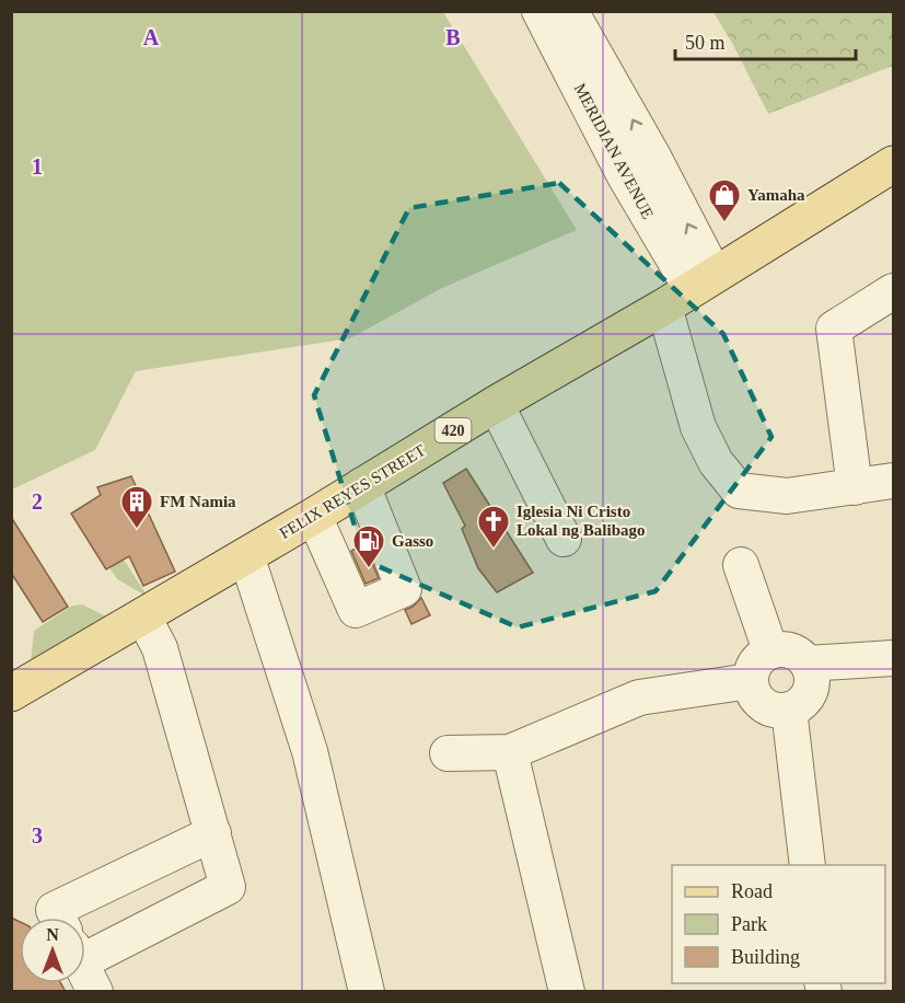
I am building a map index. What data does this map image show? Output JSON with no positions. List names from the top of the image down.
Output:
{
  "streets": {
    "main road": ["420", "FELIX REYES STREET"],
    "street": ["MERIDIAN AVENUE"]
  },
  "crossings": [
    ["MERIDIAN AVENUE", "FELIX REYES STREET"]
  ],
  "places": {
    "shop": ["Yamaha"],
    "building": ["FM Namia"],
    "church": ["Iglesia Ni Cristo Lokal ng Balibago"],
    "fuel station": ["Gasso"]
  },
  "legend": ["Road", "Park", "Building"],
  "scale_bar": "50 m",
  "north": "top",
  "grid": {
    "columns": ["A", "B"],
    "rows": ["1", "2", "3"]
  }
}
